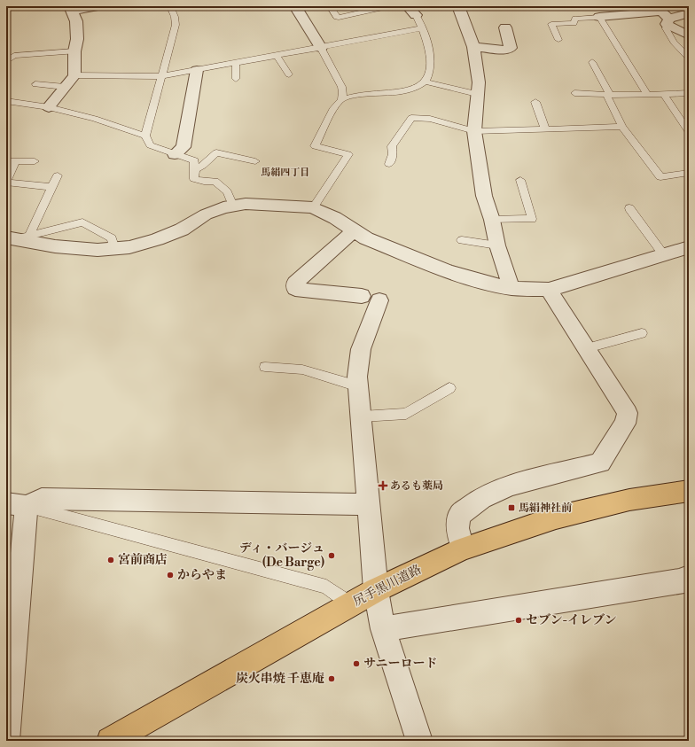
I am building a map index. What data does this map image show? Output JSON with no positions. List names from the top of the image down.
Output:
{
  "streets": {
    "main road": ["尻手黒川道路"]
  },
  "districts": ["馬絹四丁目"],
  "places": {
    "health": ["あるも薬局"],
    "transit": ["馬絹神社前"],
    "other": [
      "ディ・バージュ (De Barge)",
      "宮前商店",
      "からやま",
      "セブン-イレブン",
      "サニーロード",
      "炭火串焼 千恵庵"
    ]
  }
}
